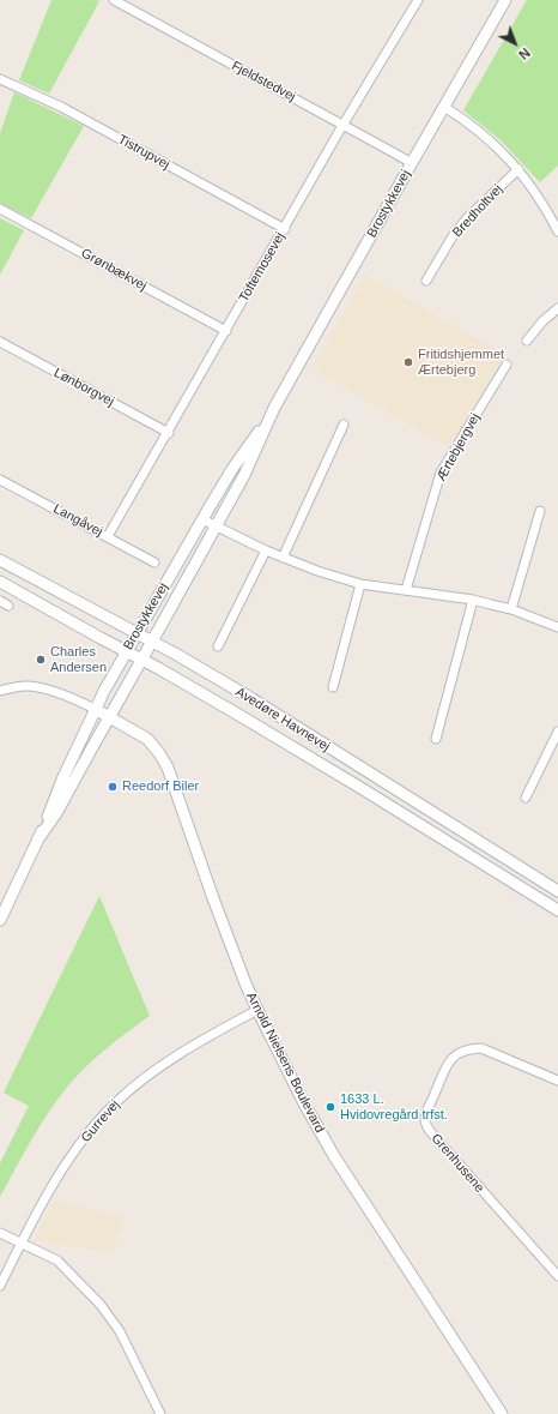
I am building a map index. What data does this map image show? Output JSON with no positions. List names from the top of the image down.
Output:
{
  "streets": {
    "street": [
      "Fjeldstedvej",
      "Tistrupvej",
      "Brostykkevej",
      "Bredholtvej",
      "Toftemosevej",
      "Grønbækvej",
      "Lønborgvej",
      "Ærtebjergvej",
      "Langåvej",
      "Avedøre Havnevej",
      "Arnold Nielsens Boulevard",
      "Gurrevej",
      "Grenhusene"
    ]
  },
  "crossings": [
    ["Fjeldstedvej", "Brostykkevej"],
    ["Fjeldstedvej", "Toftemosevej"],
    ["Tistrupvej", "Toftemosevej"],
    ["Brostykkevej", "Avedøre Havnevej"],
    ["Brostykkevej", "Arnold Nielsens Boulevard"],
    ["Toftemosevej", "Grønbækvej"],
    ["Toftemosevej", "Lønborgvej"],
    ["Toftemosevej", "Langåvej"],
    ["Arnold Nielsens Boulevard", "Gurrevej"]
  ],
  "places": [
    "Fritidshjemmet Ærtebjerg",
    "Charles Andersen",
    "Reedorf Biler",
    "1633 L. Hvidovregård trfst."
  ],
  "north": "bottom right"
}
